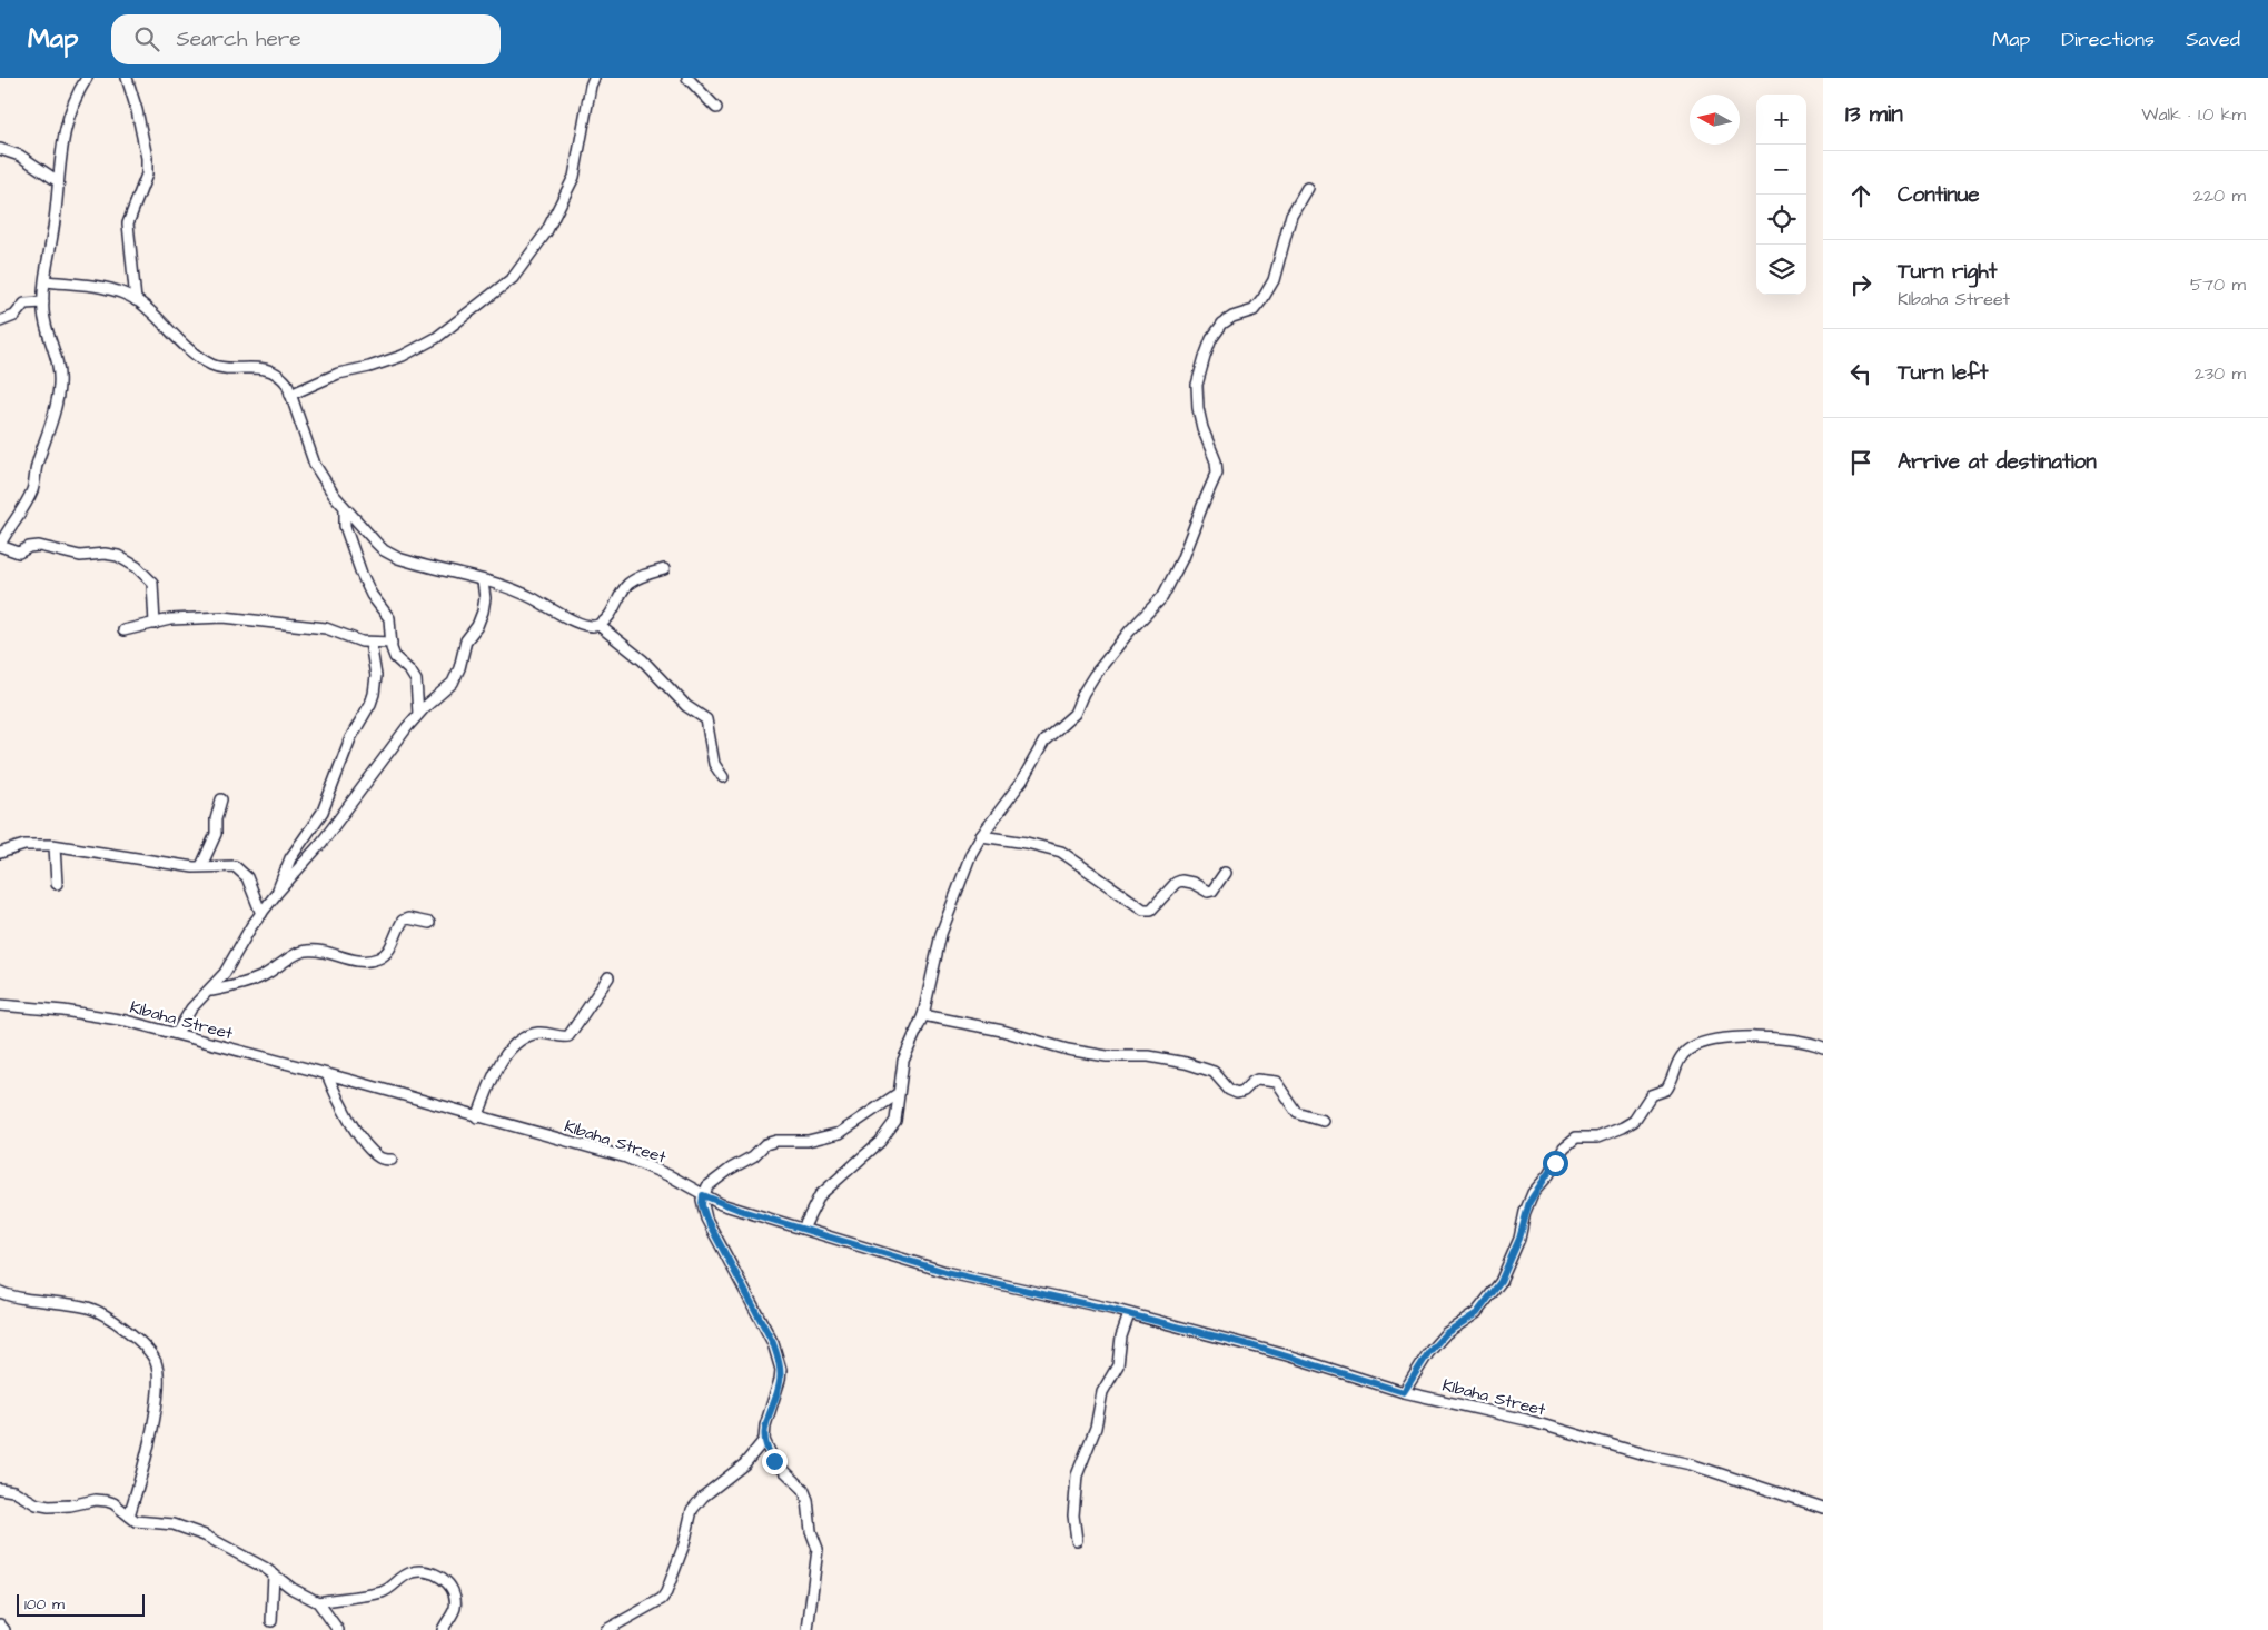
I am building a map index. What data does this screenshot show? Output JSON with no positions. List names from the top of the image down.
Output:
{
  "streets": {
    "street": ["KIbaha Street"]
  },
  "scale_bar": "100 m",
  "north": "left",
  "page": {
    "header": "Map",
    "search": "Search here",
    "nav": ["Map", "Directions", "Saved"],
    "heading": ["13 min", "Walk · 1.0 km"],
    "map_buttons": ["+", "−"],
    "list": [
      ["Continue", "220 m"],
      ["Turn right", "KIbaha Street", "570 m"],
      ["Turn left", "230 m"],
      "Arrive at destination"
    ],
    "scale": "100 m"
  }
}
